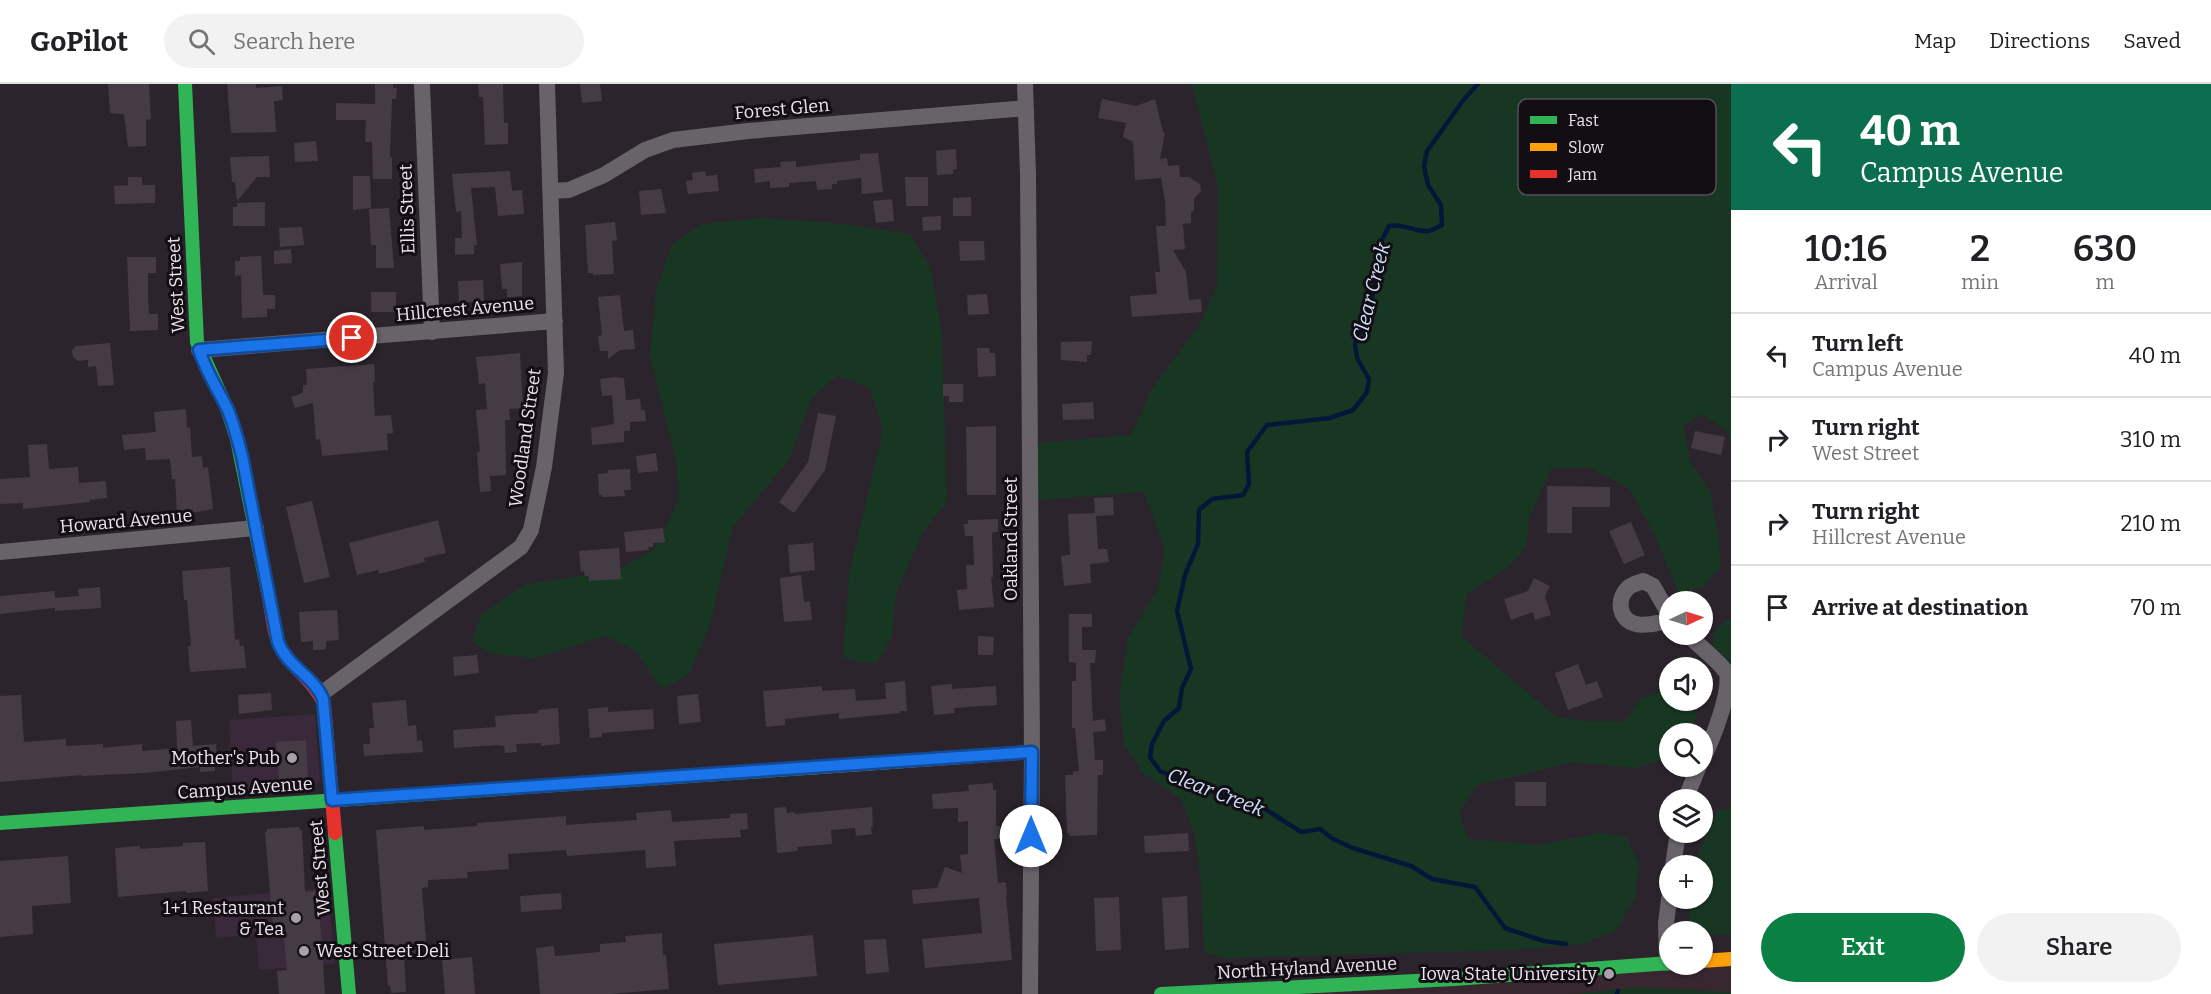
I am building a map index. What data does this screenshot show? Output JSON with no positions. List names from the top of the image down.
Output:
{
  "streets": {
    "street": [
      "Forest Glen",
      "Ellis Street",
      "West Street",
      "Hillcrest Avenue",
      "Woodland Street",
      "Howard Avenue",
      "Oakland Street",
      "Campus Avenue",
      "North Hyland Avenue"
    ]
  },
  "crossings": [
    ["Forest Glen", "Woodland Street"],
    ["Forest Glen", "Oakland Street"],
    ["Ellis Street", "Hillcrest Avenue"],
    ["West Street", "Hillcrest Avenue"],
    ["West Street", "Woodland Street"],
    ["West Street", "Howard Avenue"],
    ["West Street", "Campus Avenue"],
    ["Hillcrest Avenue", "Woodland Street"],
    ["Oakland Street", "Campus Avenue"]
  ],
  "water": ["Clear Creek"],
  "places": [
    "Mother's Pub",
    "1+1 Restaurant & Tea",
    "West Street Deli",
    "Iowa State University"
  ],
  "legend": ["Fast", "Slow", "Jam"],
  "north": "right",
  "page": {
    "header": "GoPilot",
    "search": "Search here",
    "nav": ["Map", "Directions", "Saved"],
    "turn": ["40 m", "Campus Avenue"],
    "eta": [
      "10:16",
      "Arrival",
      "2",
      "min",
      "630",
      "m"
    ],
    "list": [
      {
        "name": "Turn left",
        "note": "Campus Avenue",
        "value": "40 m"
      },
      {
        "name": "Turn right",
        "note": "West Street",
        "value": "310 m"
      },
      {
        "name": "Turn right",
        "note": "Hillcrest Avenue",
        "value": "210 m"
      },
      {
        "name": "Arrive at destination",
        "value": "70 m"
      }
    ],
    "map_buttons": ["+", "−"],
    "buttons": ["Exit", "Share"]
  }
}
